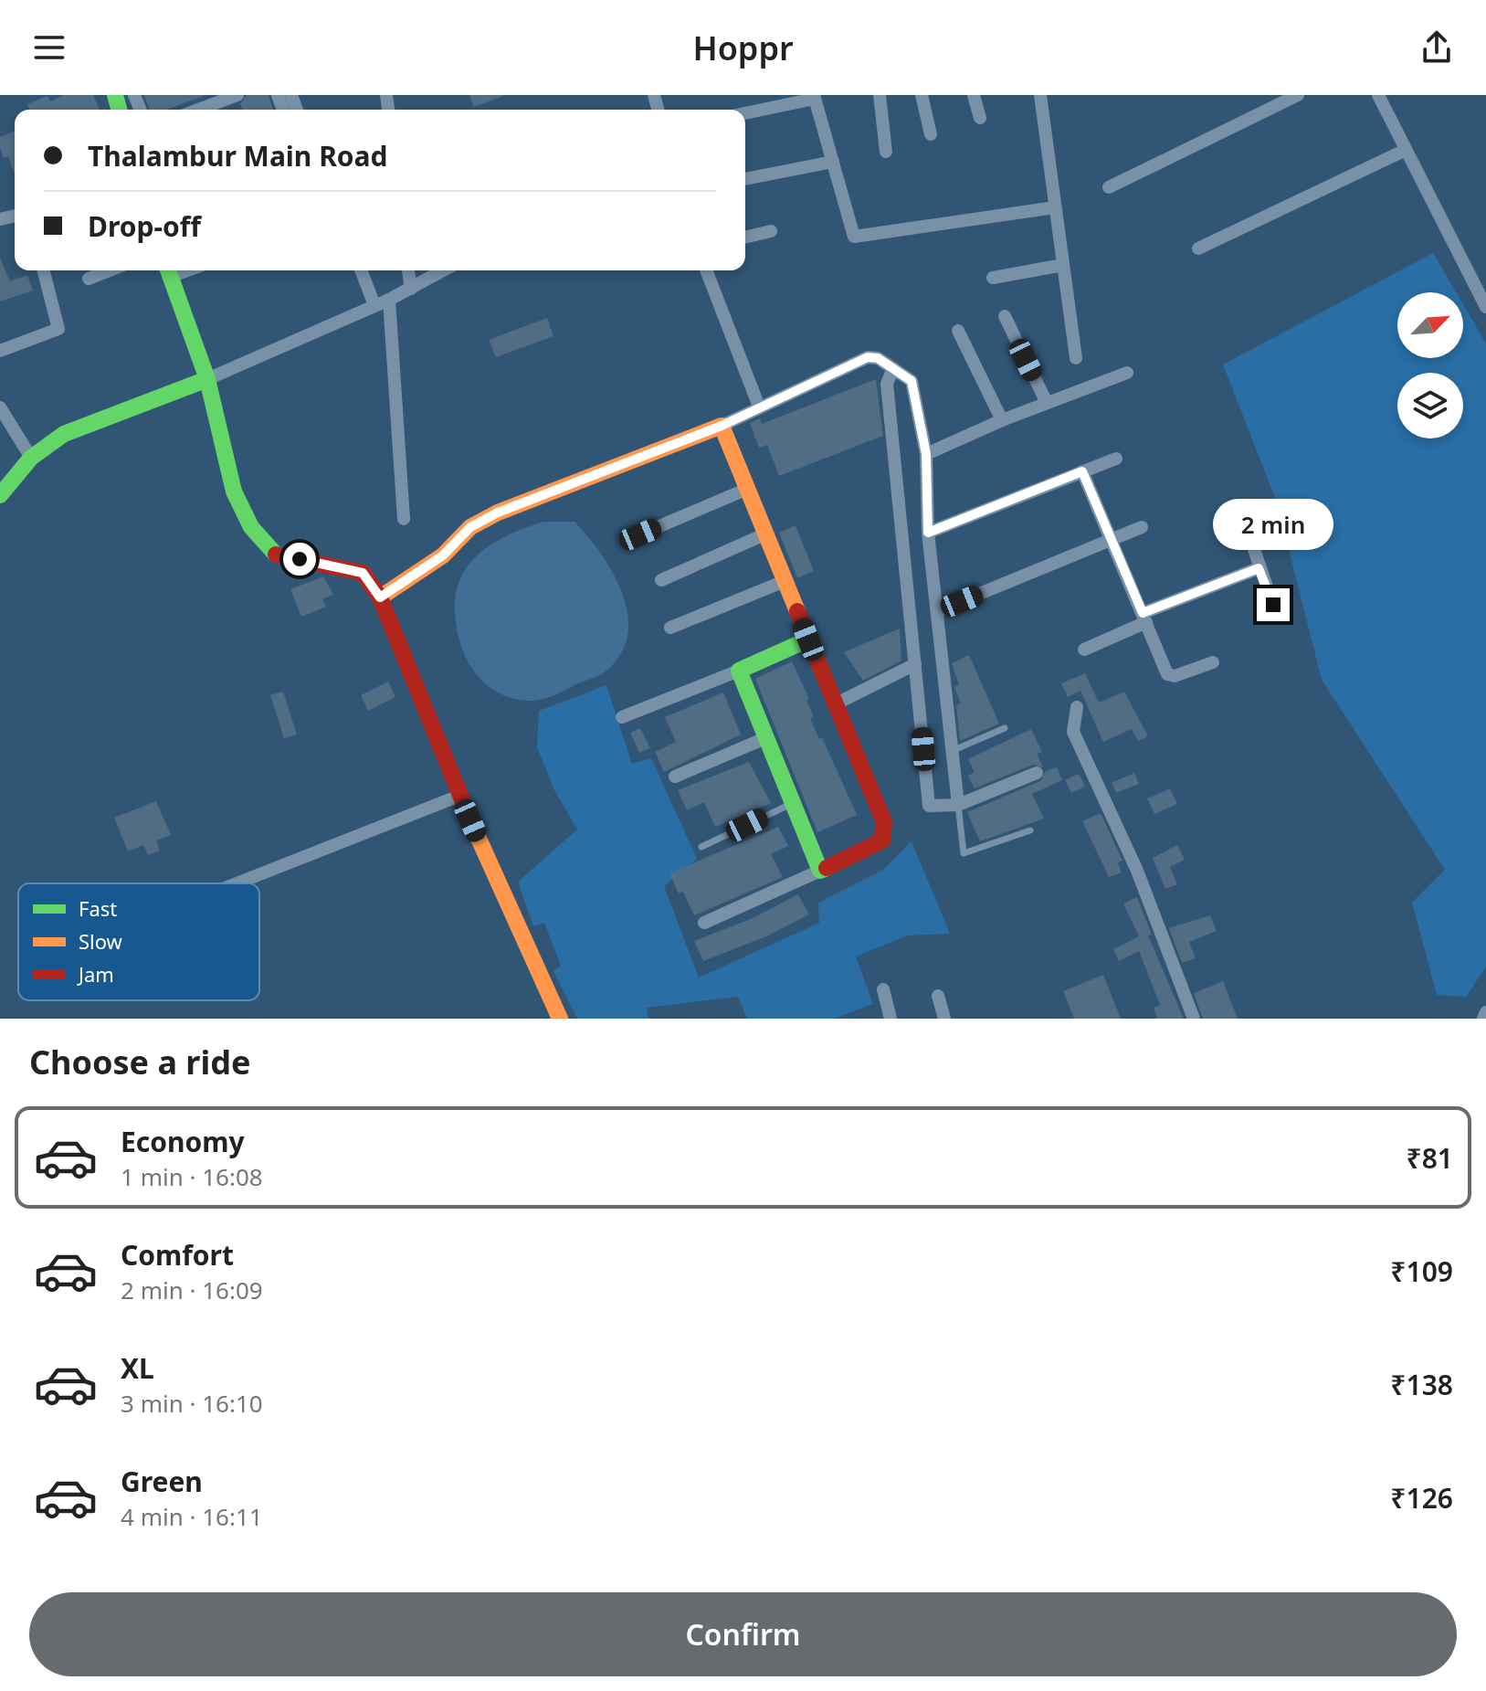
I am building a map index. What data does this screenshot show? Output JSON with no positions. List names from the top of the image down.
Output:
{
  "legend": ["Fast", "Slow", "Jam"],
  "north": "top right",
  "page": {
    "header": "Hoppr",
    "banner": ["Thalambur Main Road", "Drop-off"],
    "bubble": "2 min",
    "heading": "Choose a ride",
    "list": [
      {
        "name": "Economy",
        "note": "1 min · 16:08",
        "value": "₹81"
      },
      {
        "name": "Comfort",
        "note": "2 min · 16:09",
        "value": "₹109"
      },
      {
        "name": "XL",
        "note": "3 min · 16:10",
        "value": "₹138"
      },
      {
        "name": "Green",
        "note": "4 min · 16:11",
        "value": "₹126"
      }
    ],
    "buttons": "Confirm"
  }
}
